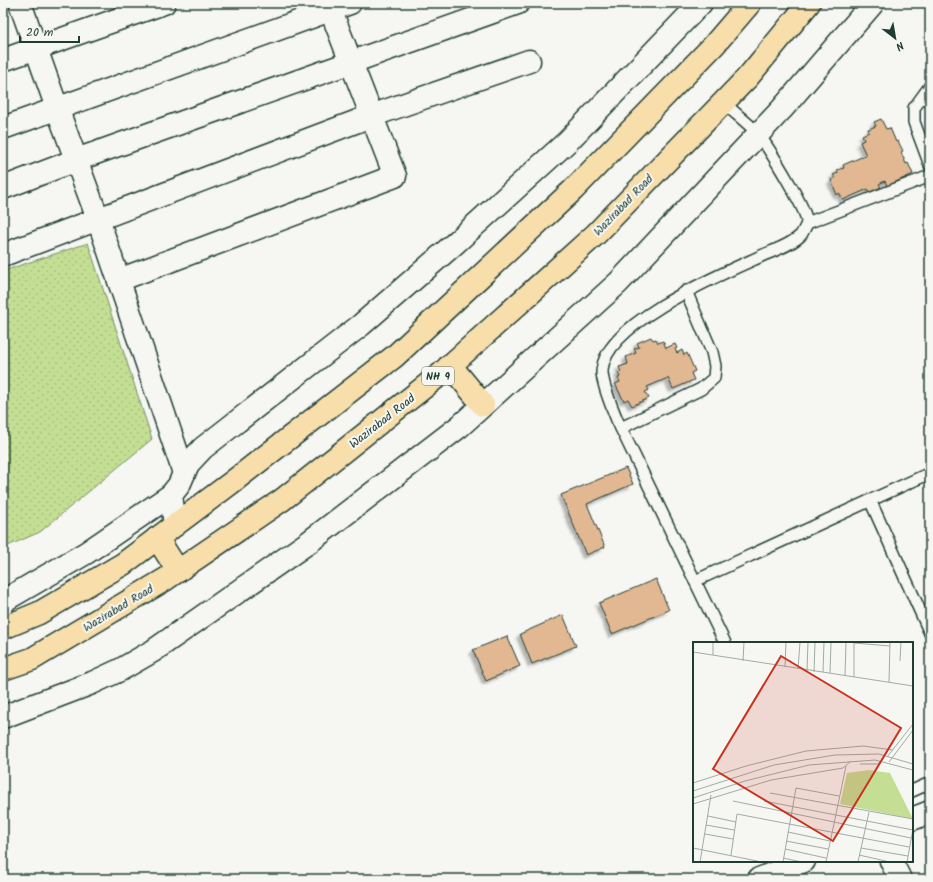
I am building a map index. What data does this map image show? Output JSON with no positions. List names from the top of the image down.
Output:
{
  "streets": {
    "highway": ["Wazirabad Road", "NH 9"]
  },
  "scale_bar": "20 m",
  "north": "bottom right"
}
